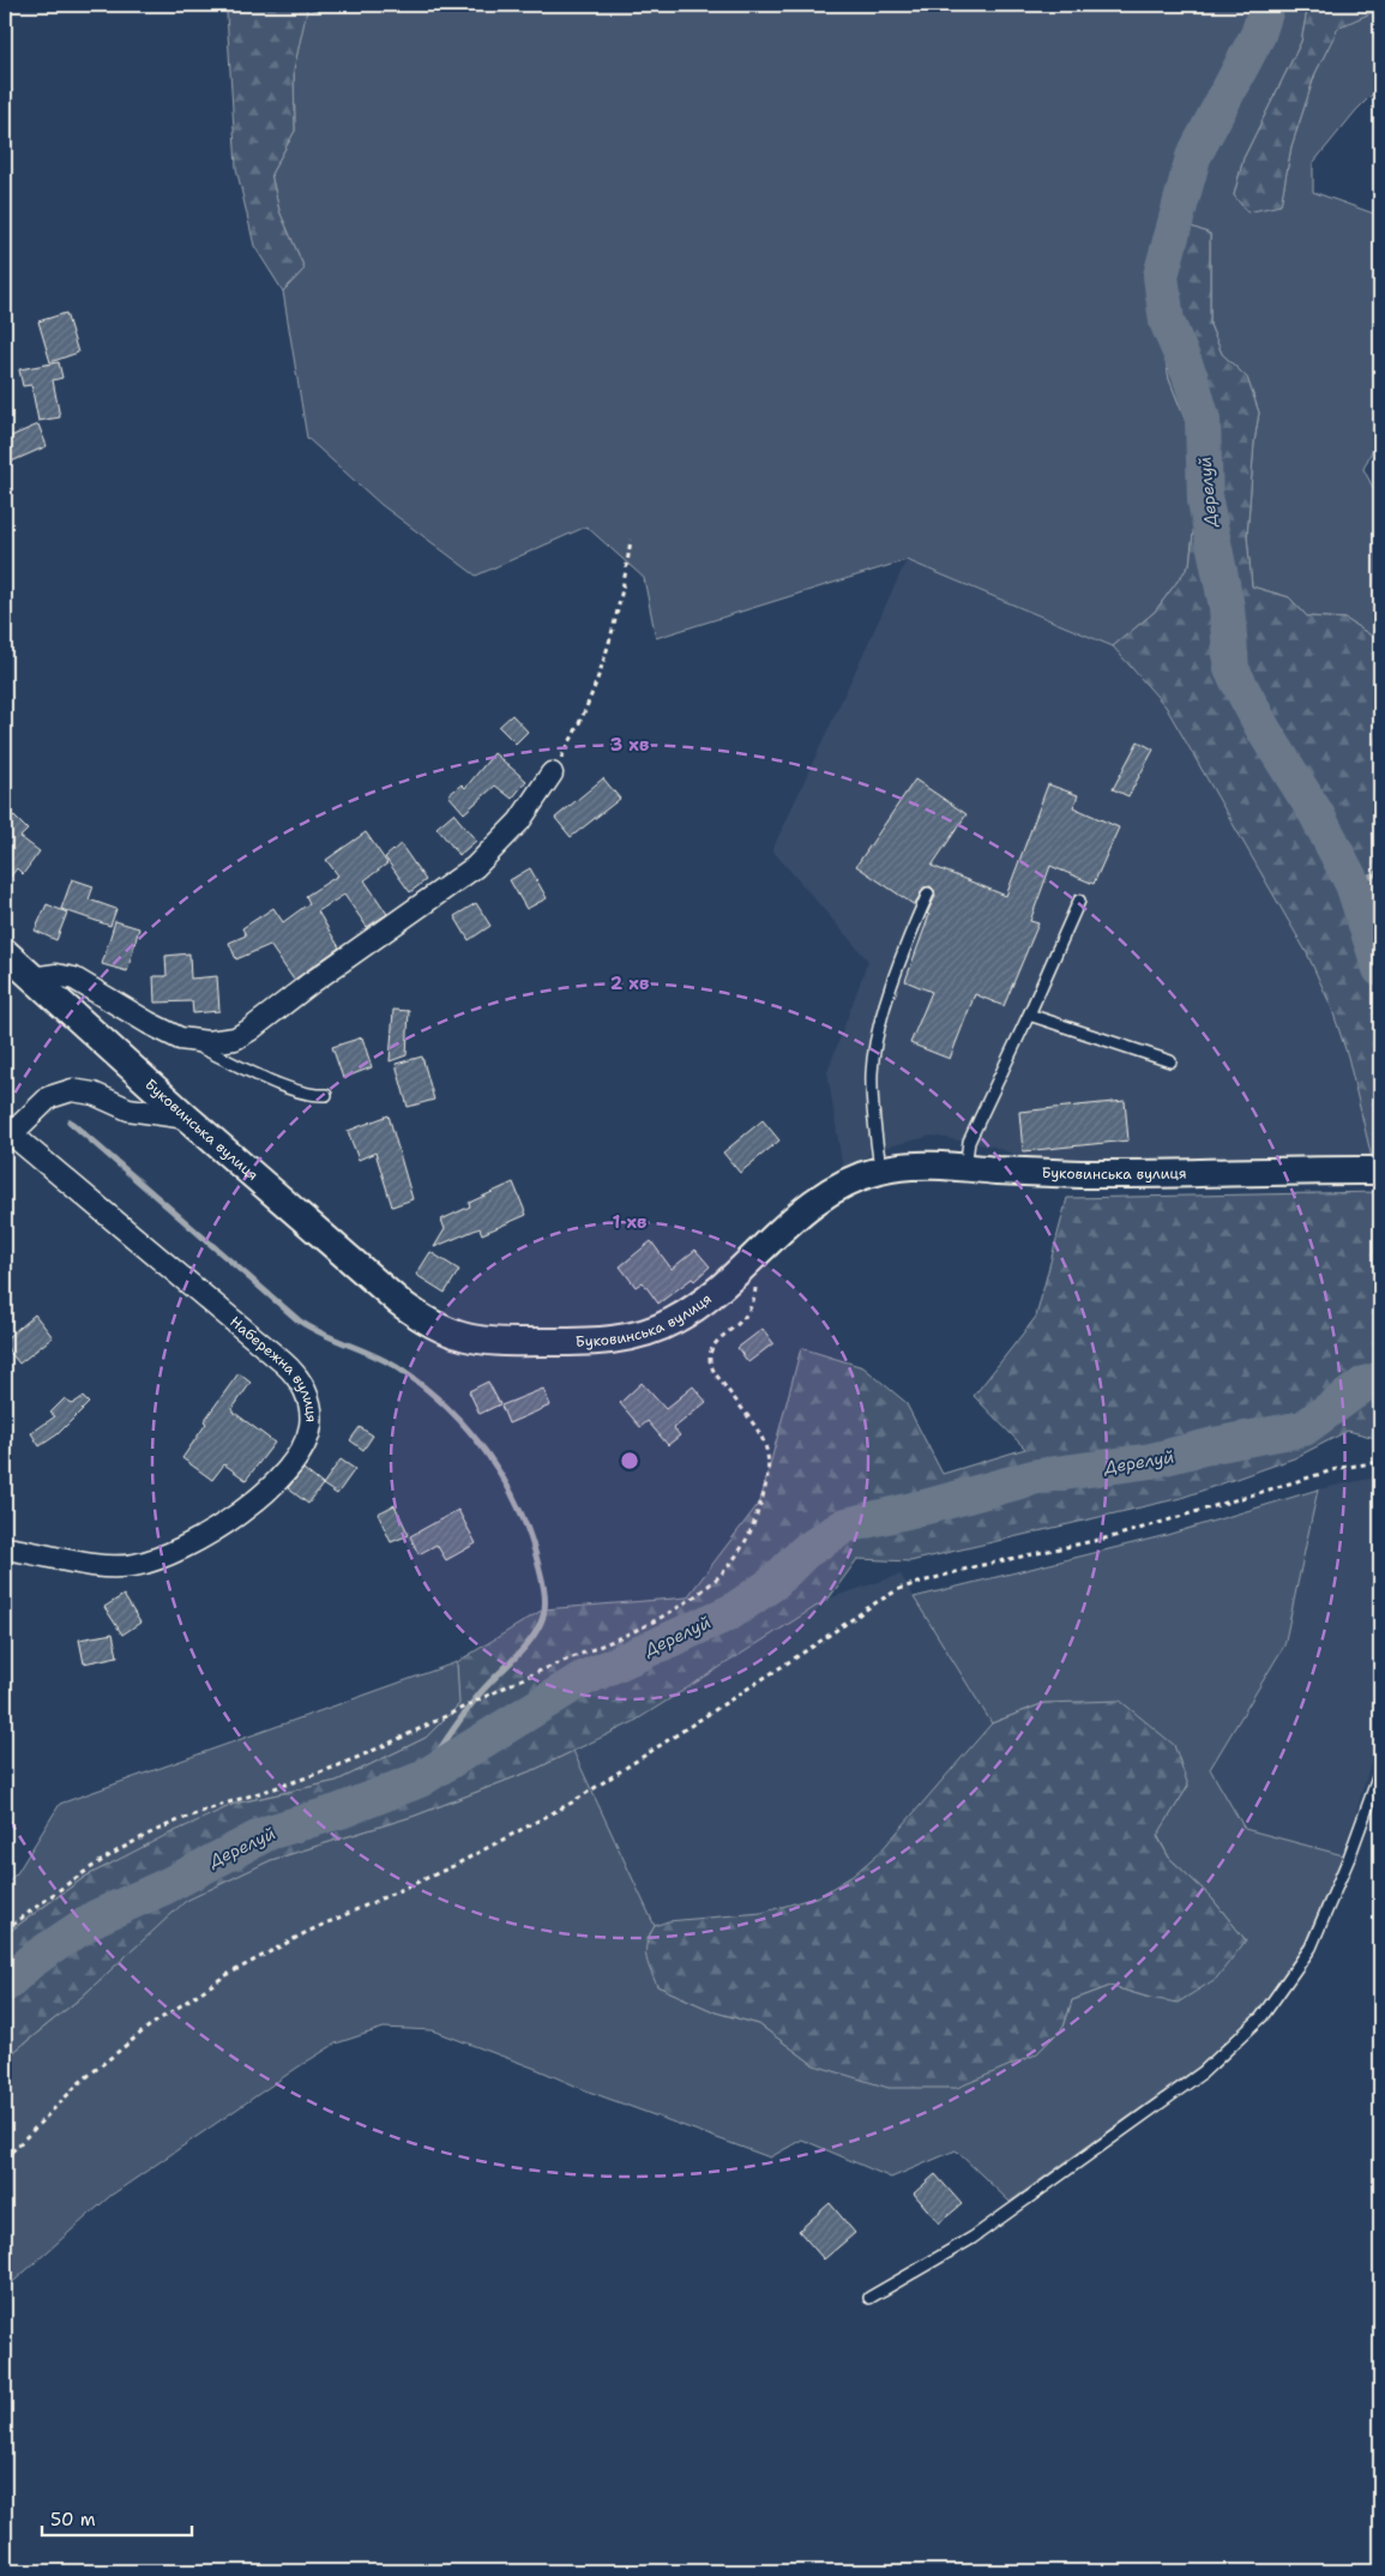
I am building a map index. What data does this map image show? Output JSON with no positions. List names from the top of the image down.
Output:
{
  "streets": {
    "street": ["Буковинська вулиця", "Набережна вулиця"]
  },
  "water": ["Дерелуй"],
  "scale_bar": "50 m",
  "rings": ["3 хв", "2 хв", "1 хв"]
}
